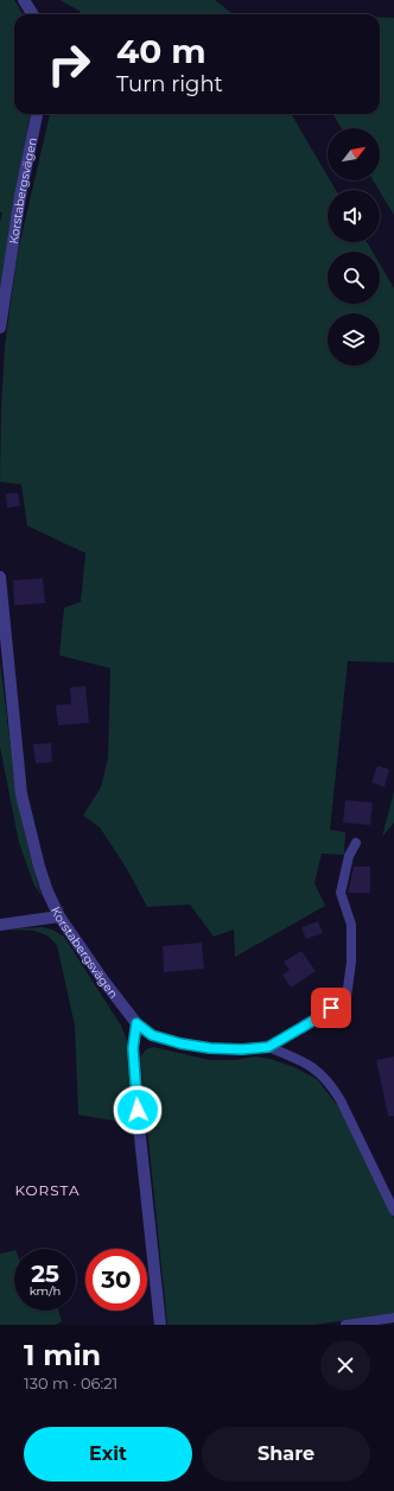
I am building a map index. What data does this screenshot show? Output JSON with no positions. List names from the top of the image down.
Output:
{
  "streets": {
    "street": ["Korstabergsvägen"]
  },
  "districts": ["KORSTA"],
  "north": "top right",
  "page": {
    "turn": ["40 m", "Turn right"],
    "speed": "25 km/h",
    "limit": "30",
    "heading": ["1 min", "130 m · 06:21"],
    "buttons": ["Exit", "Share"]
  }
}
